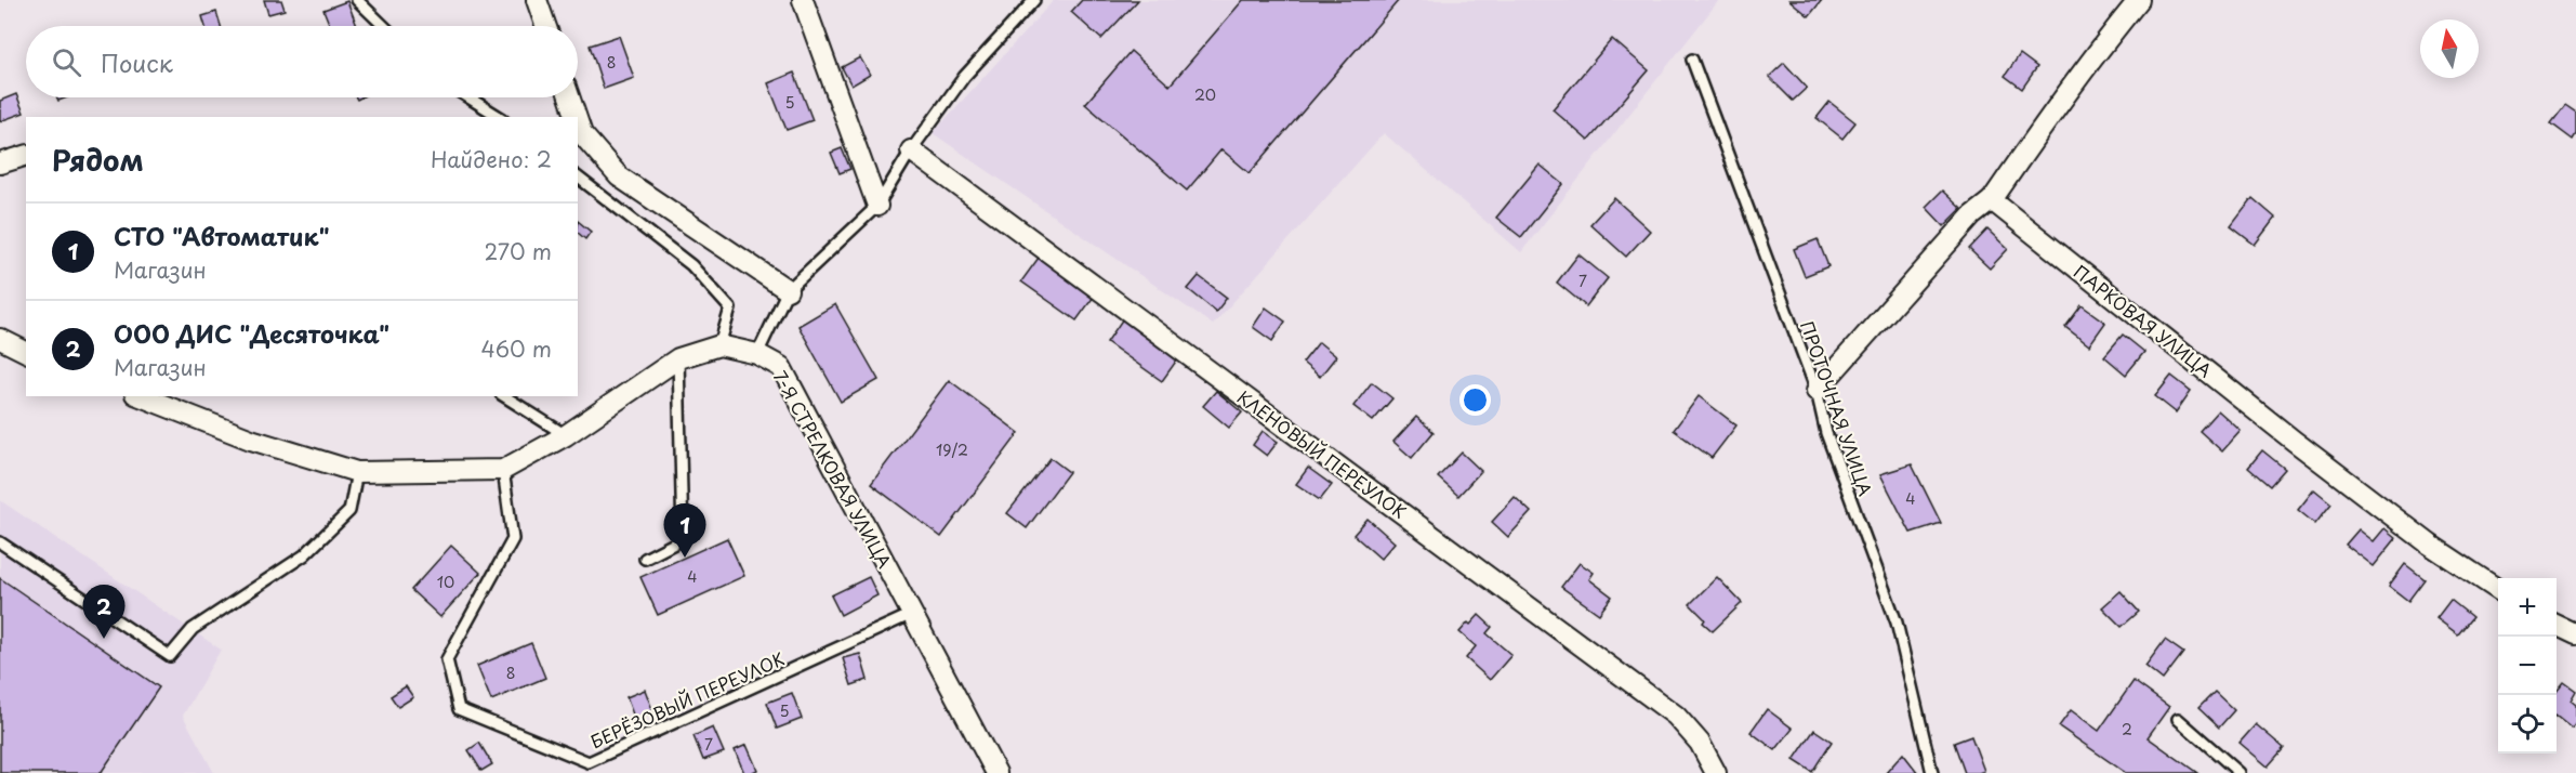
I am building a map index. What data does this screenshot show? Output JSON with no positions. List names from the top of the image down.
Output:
{
  "streets": {
    "street": ["ПАРКОВАЯ УЛИЦА", "КЛЕНОВЫЙ ПЕРЕУЛОК", "7-Я СТРЕЛКОВАЯ УЛИЦА"],
    "lane": ["ПРОТОЧНАЯ УЛИЦА", "БЕРЁЗОВЫЙ ПЕРЕУЛОК"]
  },
  "crossings": [
    ["7-Я СТРЕЛКОВАЯ УЛИЦА", "БЕРЁЗОВЫЙ ПЕРЕУЛОК"]
  ],
  "house_numbers": [
    "8",
    "20",
    "5",
    "7",
    "19/2",
    "4",
    "4",
    "10",
    "8",
    "5",
    "2",
    "7"
  ],
  "north": "top",
  "page": {
    "search": "Поиск",
    "heading": ["Рядом", "Найдено: 2"],
    "list": [
      {
        "mark": "1",
        "name": "СТО \"Автоматик\"",
        "note": "Магазин",
        "value": "270 m"
      },
      {
        "mark": "2",
        "name": "ООО ДИС \"Десяточка\"",
        "note": "Магазин",
        "value": "460 m"
      }
    ],
    "pins": ["1", "2"],
    "map_buttons": ["+", "−"]
  }
}
